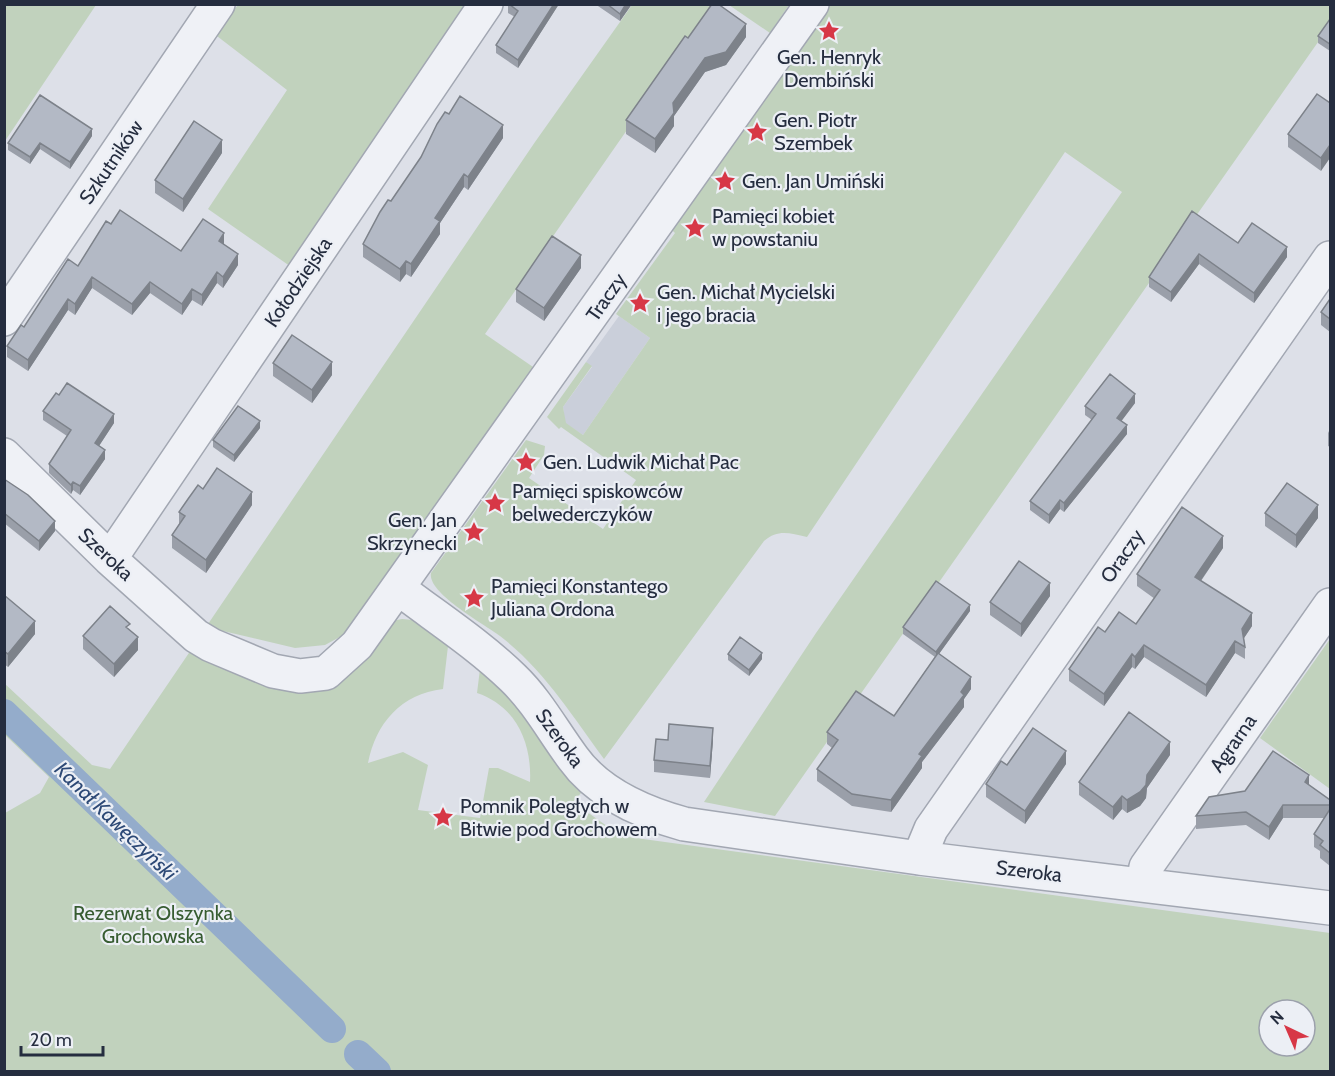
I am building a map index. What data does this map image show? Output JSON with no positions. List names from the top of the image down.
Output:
{
  "streets": {
    "street": [
      "Szkutników",
      "Kołodziejska",
      "Traczy",
      "Szeroka",
      "Oraczy",
      "Agrarna"
    ]
  },
  "crossings": [
    ["Kołodziejska", "Szeroka"],
    ["Traczy", "Szeroka"],
    ["Szeroka", "Oraczy"],
    ["Szeroka", "Agrarna"]
  ],
  "water": ["Kanał Kawęczyński"],
  "parks": ["Rezerwat Olszynka Grochowska"],
  "places": {
    "place": [
      "Gen. Henryk Dembiński",
      "Gen. Piotr Szembek",
      "Gen. Jan Umiński",
      "Pamięci kobiet w powstaniu",
      "Gen. Michał Mycielski i jego bracia",
      "Gen. Ludwik Michał Pac",
      "Pamięci spiskowców belwederczyków",
      "Gen. Jan Skrzynecki",
      "Pamięci Konstantego Juliana Ordona",
      "Pomnik Poległych w Bitwie pod Grochowem"
    ]
  },
  "scale_bar": "20 m",
  "north": "top left"
}
